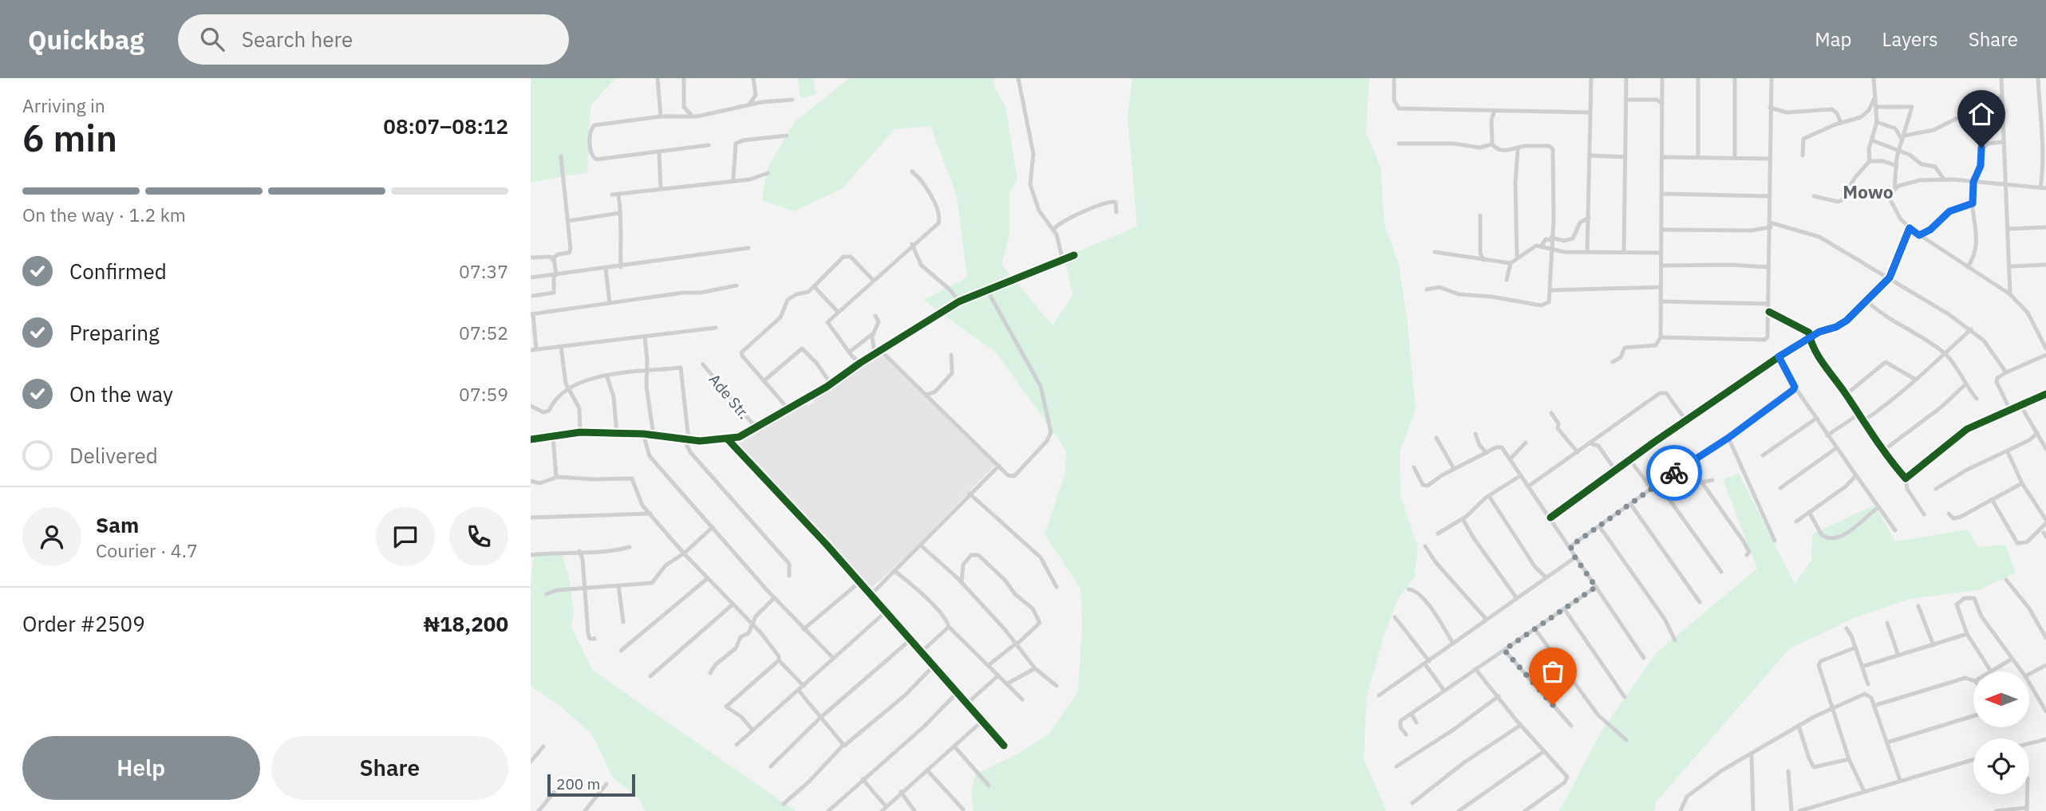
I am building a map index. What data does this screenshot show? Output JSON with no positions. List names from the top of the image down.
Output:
{
  "streets": {
    "street": ["Ade Str."]
  },
  "districts": ["Mowo"],
  "scale_bar": "200 m",
  "north": "left",
  "page": {
    "header": "Quickbag",
    "search": "Search here",
    "nav": ["Map", "Layers", "Share"],
    "heading": ["6 min", "Arriving in", "08:07–08:12"],
    "panel": [
      "Sam",
      "Courier · 4.7",
      "Order #2509",
      "₦18,200"
    ],
    "bar": "On the way · 1.2 km",
    "list": [
      ["Confirmed", "07:37"],
      ["Preparing", "07:52"],
      ["On the way", "07:59"],
      "Delivered"
    ],
    "buttons": ["Help", "Share"],
    "scale": "200 m"
  }
}
